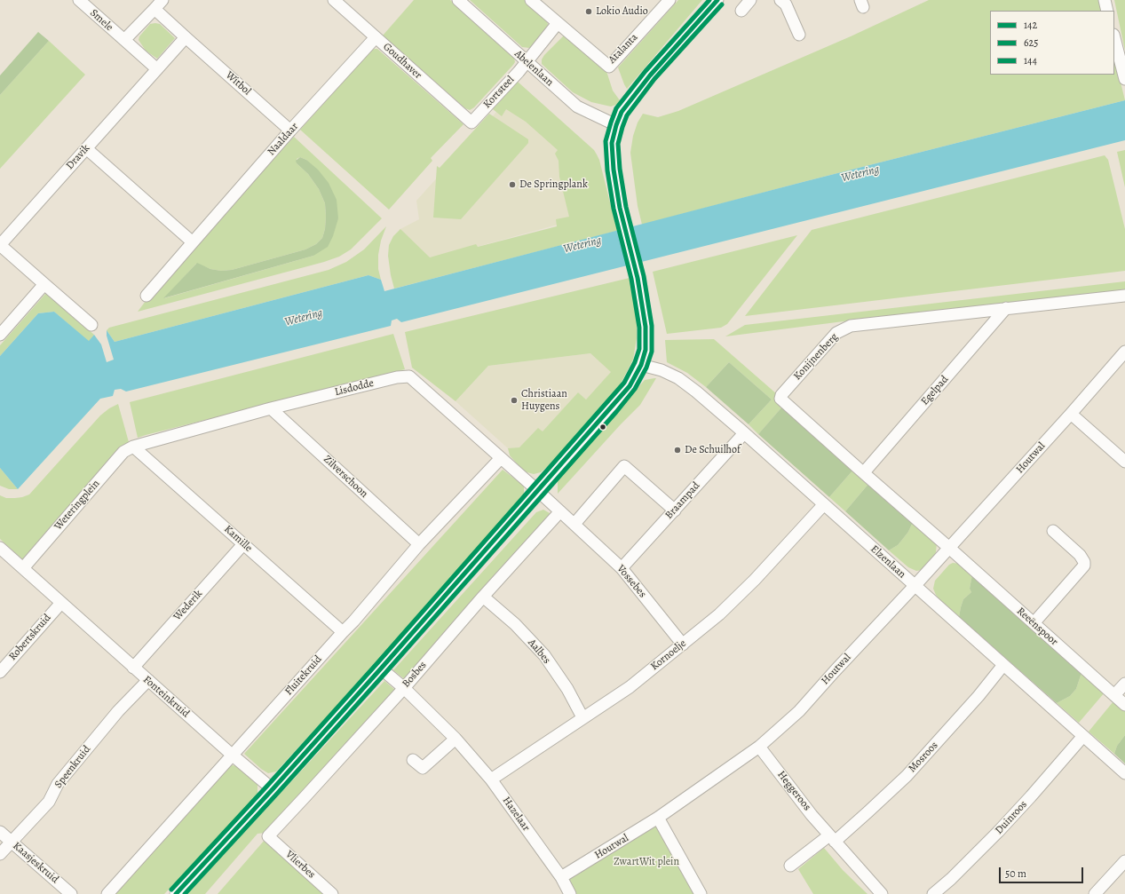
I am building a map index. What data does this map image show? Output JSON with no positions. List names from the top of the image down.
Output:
{
  "streets": {
    "street": [
      "Smele",
      "Atalanta",
      "Goudhaver",
      "Abelenlaan",
      "Witbol",
      "Kortsteel",
      "Naaldaar",
      "Dravik",
      "Konijnenberg",
      "Lisdodde",
      "Egelpad",
      "Houtwal",
      "Zilverschoon",
      "Braampad",
      "Weteringplein",
      "Kamille",
      "Elzenlaan",
      "Vossebes",
      "Wederik",
      "Reeënspoor",
      "Robertskruid",
      "Aalbes",
      "Kornoelje",
      "Bosbes",
      "Fluitekruid",
      "Fonteinkruid",
      "Mosroos",
      "Speenkruid",
      "Heggeroos",
      "Hazelaar",
      "Duinroos",
      "Kaasjeskruid",
      "Vlierbes"
    ]
  },
  "crossings": [
    ["Smele", "Dravik"],
    ["Goudhaver", "Kortsteel"],
    ["Goudhaver", "Naaldaar"],
    ["Abelenlaan", "Kortsteel"],
    ["Witbol", "Naaldaar"],
    ["Witbol", "Dravik"],
    ["Konijnenberg", "Egelpad"],
    ["Konijnenberg", "Houtwal"],
    ["Konijnenberg", "Reeënspoor"],
    ["Lisdodde", "Zilverschoon"],
    ["Lisdodde", "Weteringplein"],
    ["Lisdodde", "Kamille"],
    ["Lisdodde", "Vossebes"],
    ["Lisdodde", "Fluitekruid"],
    ["Houtwal", "Elzenlaan"],
    ["Houtwal", "Reeënspoor"],
    ["Houtwal", "Heggeroos"],
    ["Houtwal", "Hazelaar"],
    ["Zilverschoon", "Fluitekruid"],
    ["Braampad", "Elzenlaan"],
    ["Braampad", "Vossebes"],
    ["Weteringplein", "Kamille"],
    ["Kamille", "Wederik"],
    ["Kamille", "Fluitekruid"],
    ["Elzenlaan", "Kornoelje"],
    ["Elzenlaan", "Mosroos"],
    ["Elzenlaan", "Duinroos"],
    ["Vossebes", "Kornoelje"],
    ["Vossebes", "Bosbes"],
    ["Wederik", "Fonteinkruid"],
    ["Robertskruid", "Fonteinkruid"],
    ["Aalbes", "Kornoelje"],
    ["Aalbes", "Bosbes"],
    ["Kornoelje", "Hazelaar"],
    ["Bosbes", "Hazelaar"],
    ["Bosbes", "Vlierbes"],
    ["Fluitekruid", "Fonteinkruid"],
    ["Fonteinkruid", "Speenkruid"],
    ["Mosroos", "Heggeroos"],
    ["Speenkruid", "Kaasjeskruid"]
  ],
  "water": ["Wetering"],
  "parks": ["ZwartWit plein"],
  "places": [
    "Lokio Audio",
    "De Springplank",
    "Christiaan Huygens",
    "De Schuilhof"
  ],
  "lines": ["transit line 142", "transit line 144", "transit line 625"],
  "legend": ["142", "625", "144"],
  "scale_bar": "50 m"
}
